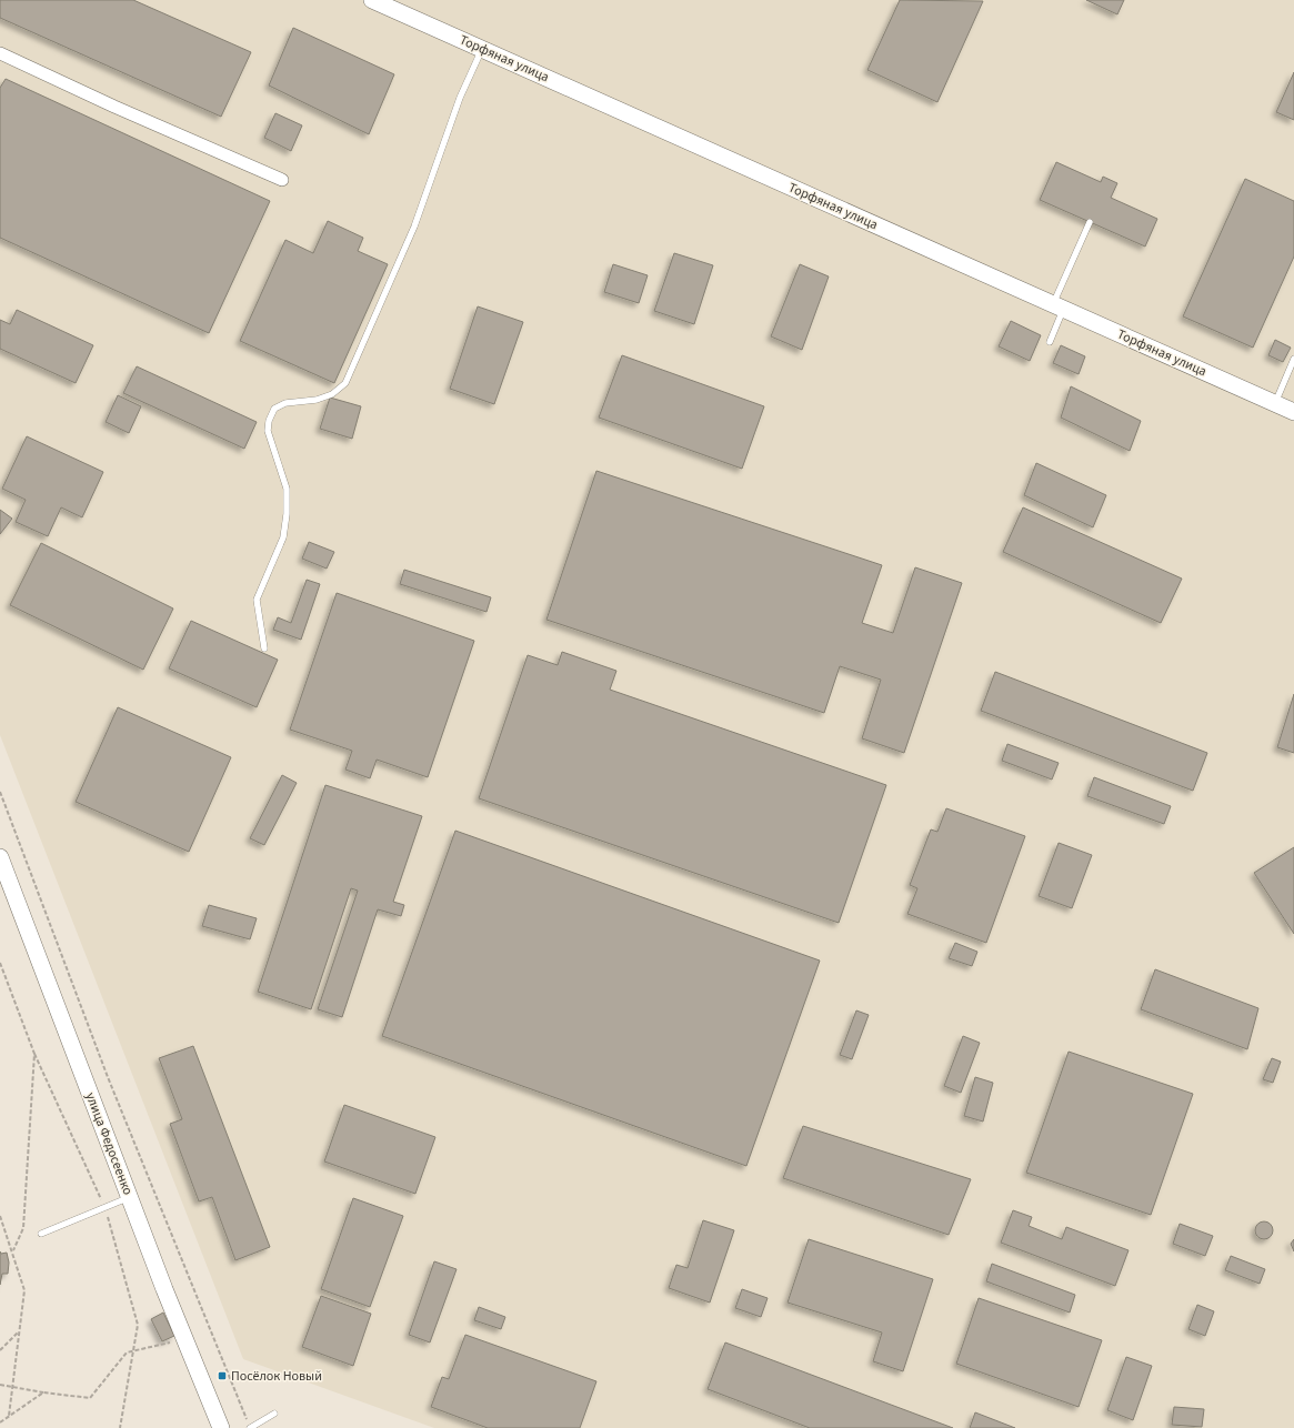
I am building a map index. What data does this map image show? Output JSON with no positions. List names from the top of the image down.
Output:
{
  "streets": {
    "street": ["Торфяная улица", "улица Федосеенко"]
  },
  "places": {
    "transit": ["Посёлок Новый"]
  }
}
